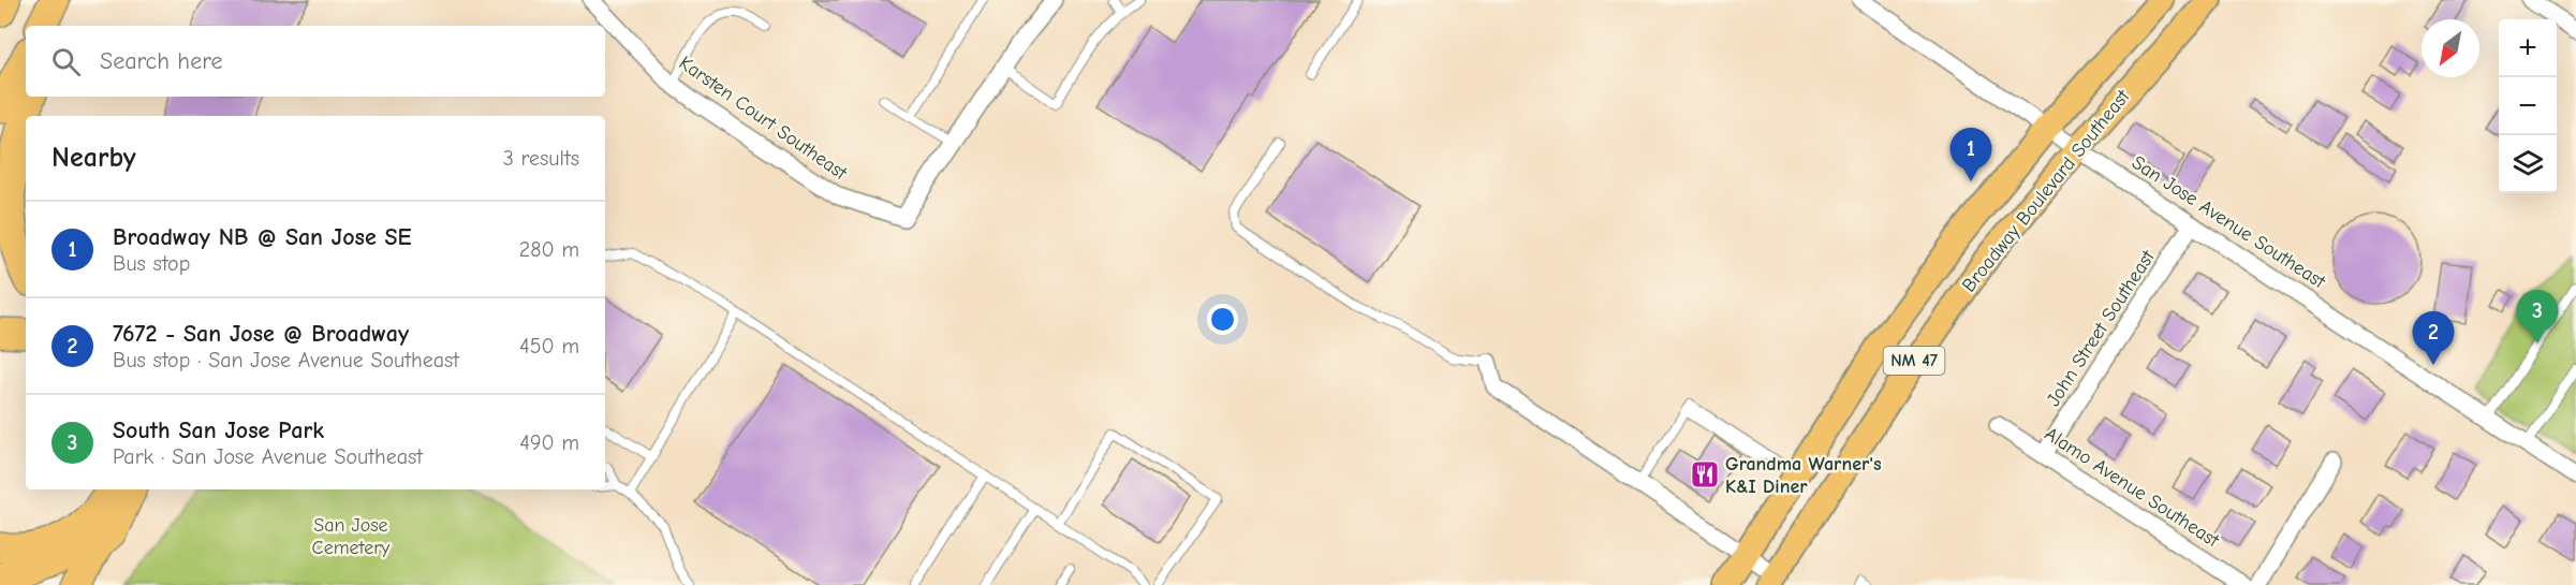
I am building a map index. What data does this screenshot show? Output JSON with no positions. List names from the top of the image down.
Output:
{
  "streets": {
    "main road": ["Broadway Boulevard Southeast", "NM 47"],
    "street": [
      "Karsten Court Southeast",
      "San Jose Avenue Southeast",
      "John Street Southeast",
      "Alamo Avenue Southeast"
    ]
  },
  "crossings": [
    ["Broadway Boulevard Southeast", "San Jose Avenue Southeast"],
    ["San Jose Avenue Southeast", "John Street Southeast"],
    ["John Street Southeast", "Alamo Avenue Southeast"]
  ],
  "parks": ["San Jose Cemetery"],
  "places": {
    "restaurant": ["Grandma Warner's K&I Diner"]
  },
  "north": "bottom left",
  "page": {
    "map_buttons": ["+", "−"],
    "search": "Search here",
    "heading": ["Nearby", "3 results"],
    "pins": ["1", "3", "2"],
    "list": [
      {
        "mark": "1",
        "name": "Broadway NB @ San Jose SE",
        "note": "Bus stop",
        "value": "280 m"
      },
      {
        "mark": "2",
        "name": "7672 - San Jose @ Broadway",
        "note": "Bus stop · San Jose Avenue Southeast",
        "value": "450 m"
      },
      {
        "mark": "3",
        "name": "South San Jose Park",
        "note": "Park · San Jose Avenue Southeast",
        "value": "490 m"
      }
    ]
  }
}
